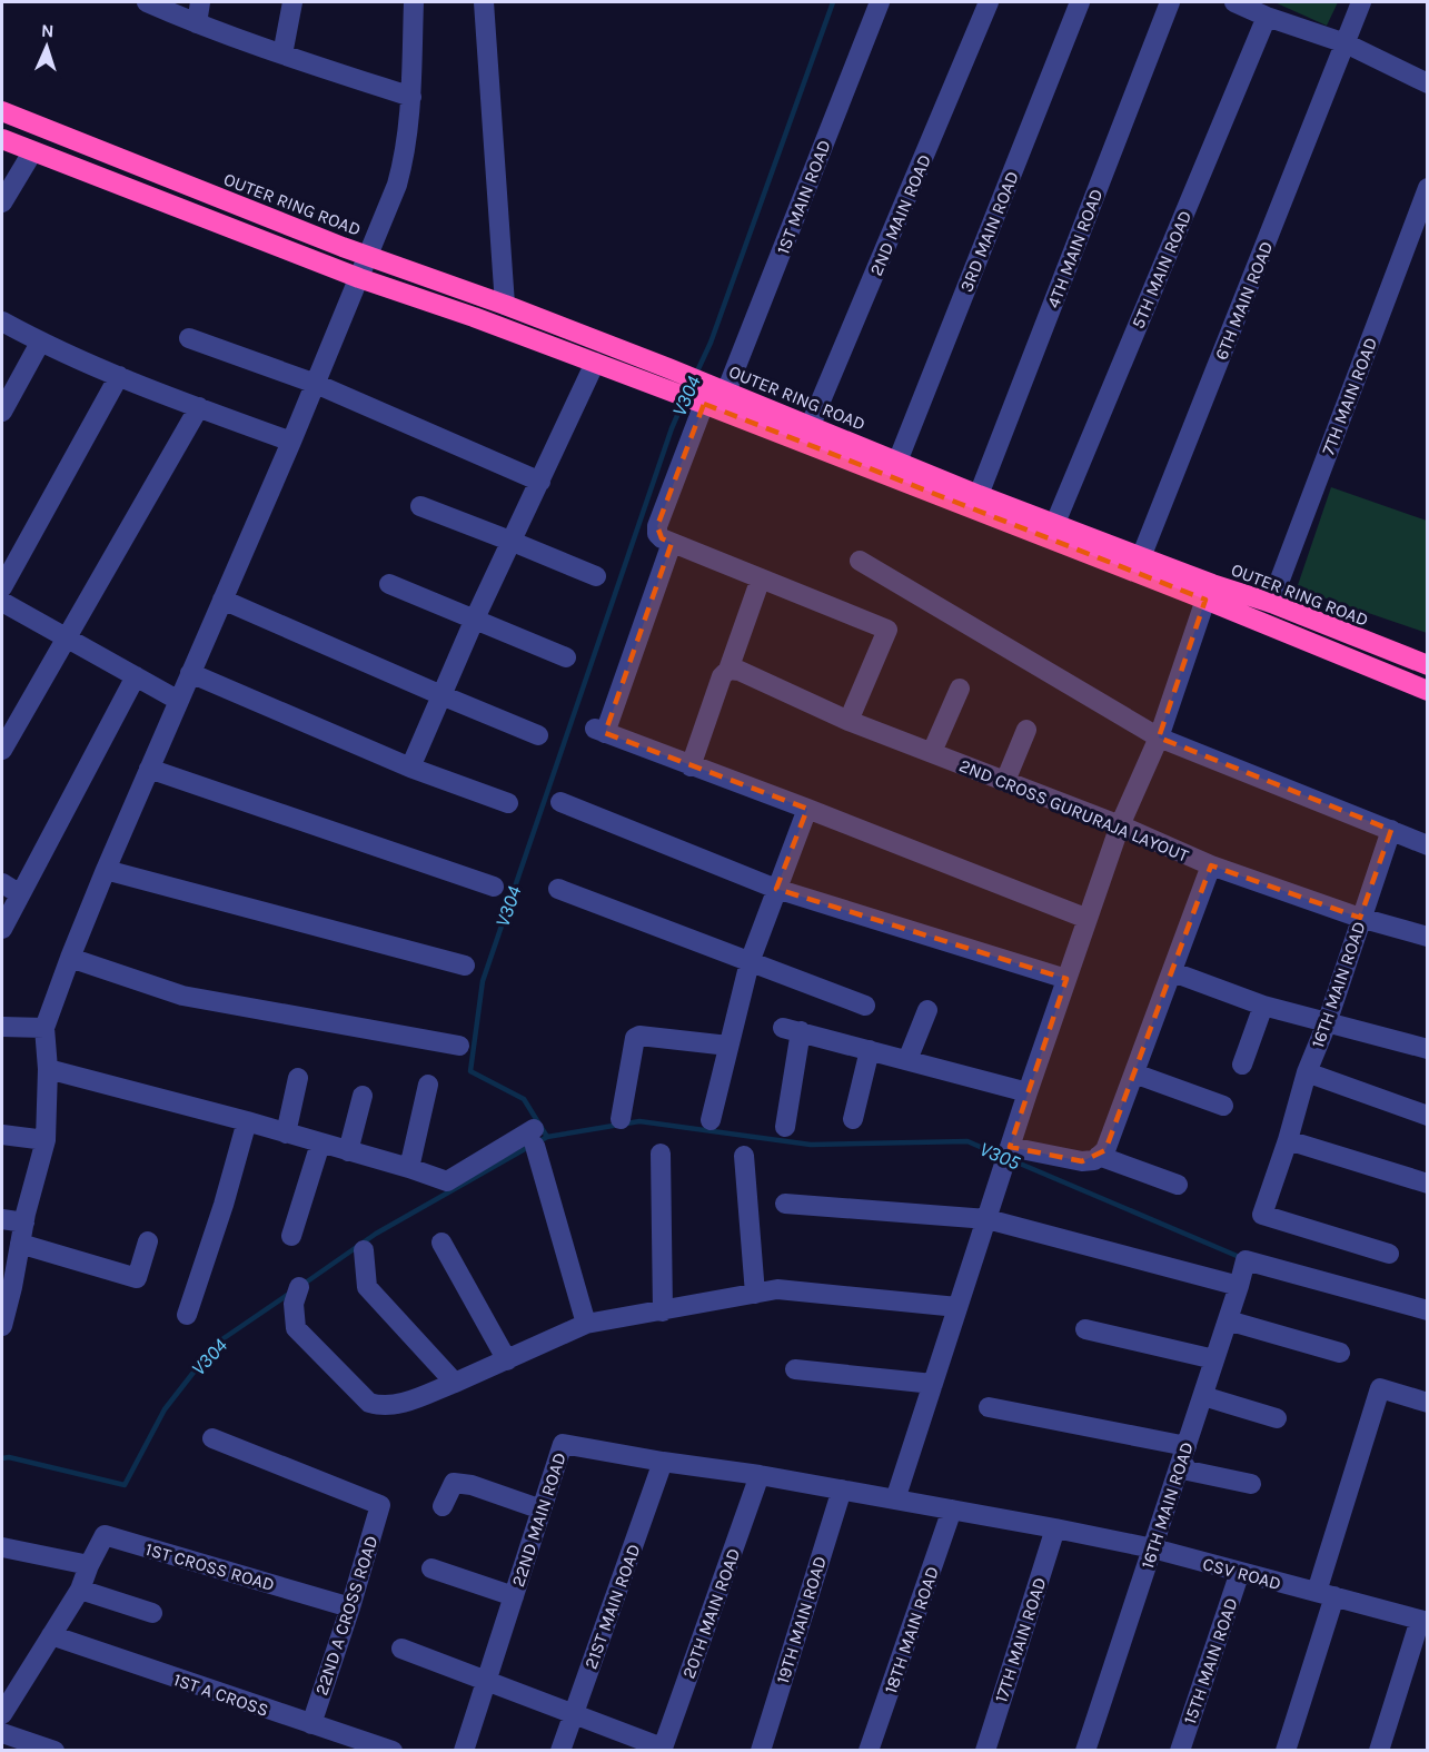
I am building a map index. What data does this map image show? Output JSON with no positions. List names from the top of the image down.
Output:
{
  "streets": {
    "highway": ["OUTER RING ROAD"],
    "street": [
      "1ST MAIN ROAD",
      "2ND MAIN ROAD",
      "3RD MAIN ROAD",
      "4TH MAIN ROAD",
      "5TH MAIN ROAD",
      "6TH MAIN ROAD",
      "7TH MAIN ROAD",
      "2ND CROSS GURURAJA LAYOUT",
      "16TH MAIN ROAD",
      "22ND MAIN ROAD",
      "1ST CROSS ROAD",
      "CSV ROAD",
      "21ST MAIN ROAD",
      "20TH MAIN ROAD",
      "22ND A CROSS ROAD",
      "19TH MAIN ROAD",
      "18TH MAIN ROAD",
      "17TH MAIN ROAD",
      "15TH MAIN ROAD",
      "1ST A CROSS"
    ]
  },
  "crossings": [
    ["1ST MAIN ROAD", "OUTER RING ROAD"],
    ["OUTER RING ROAD", "2ND MAIN ROAD"],
    ["OUTER RING ROAD", "3RD MAIN ROAD"],
    ["OUTER RING ROAD", "4TH MAIN ROAD"],
    ["OUTER RING ROAD", "5TH MAIN ROAD"],
    ["OUTER RING ROAD", "6TH MAIN ROAD"],
    ["OUTER RING ROAD", "7TH MAIN ROAD"],
    ["2ND CROSS GURURAJA LAYOUT", "16TH MAIN ROAD"],
    ["16TH MAIN ROAD", "CSV ROAD"],
    ["22ND MAIN ROAD", "CSV ROAD"],
    ["22ND MAIN ROAD", "21ST MAIN ROAD"],
    ["22ND MAIN ROAD", "20TH MAIN ROAD"],
    ["22ND MAIN ROAD", "19TH MAIN ROAD"],
    ["22ND MAIN ROAD", "18TH MAIN ROAD"],
    ["1ST CROSS ROAD", "22ND A CROSS ROAD"],
    ["1ST CROSS ROAD", "1ST A CROSS"],
    ["CSV ROAD", "18TH MAIN ROAD"],
    ["CSV ROAD", "17TH MAIN ROAD"],
    ["CSV ROAD", "15TH MAIN ROAD"],
    ["22ND A CROSS ROAD", "1ST A CROSS"]
  ],
  "water": ["V304", "V305"],
  "north": "top"
}
